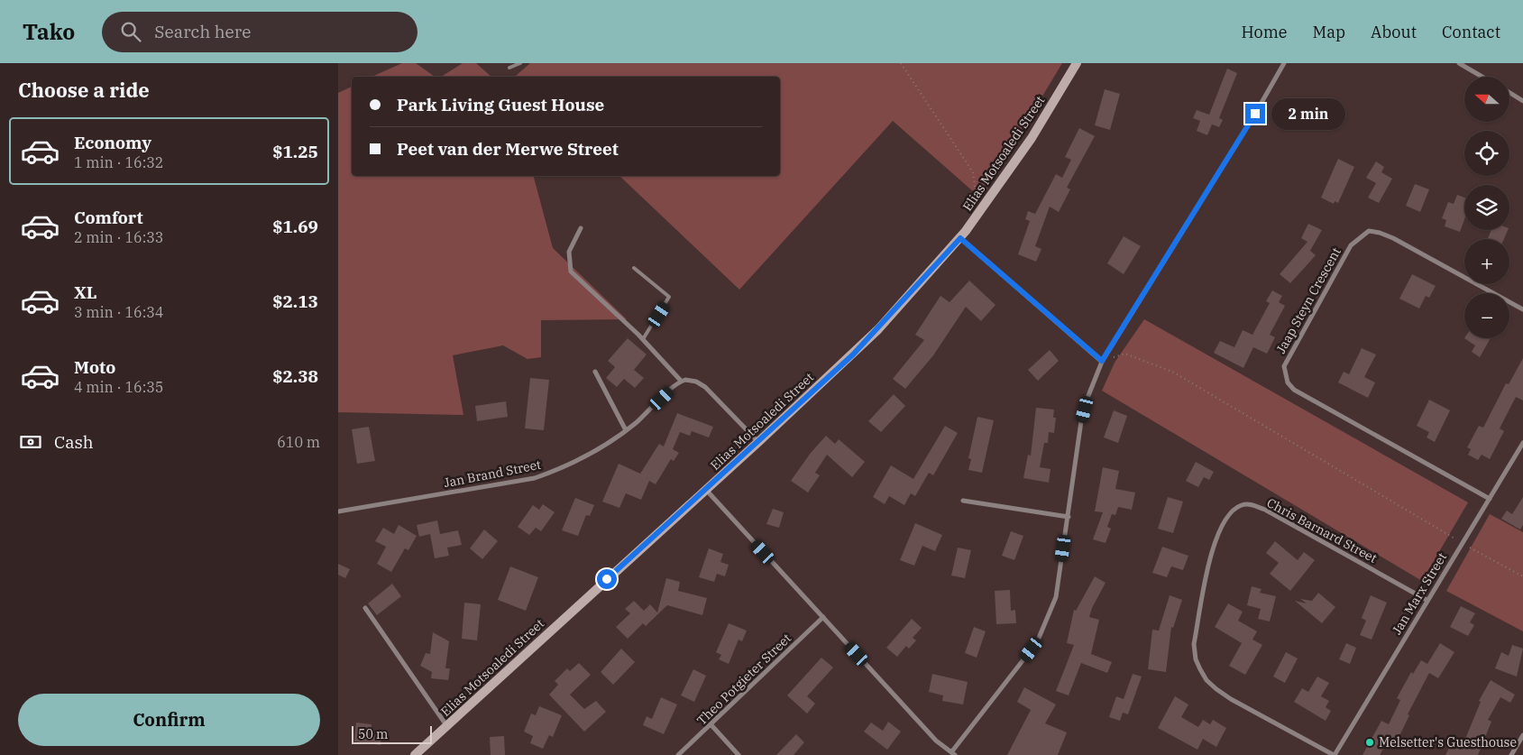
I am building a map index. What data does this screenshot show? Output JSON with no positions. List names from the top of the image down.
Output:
{
  "streets": {
    "street": [
      "Elias Motsoaledi Street",
      "Jaap Steyn Crescent",
      "Jan Brand Street",
      "Chris Barnard Street",
      "Jan Marx Street",
      "Theo Potgieter Street"
    ]
  },
  "crossings": [
    ["Jaap Steyn Crescent", "Jan Marx Street"],
    ["Chris Barnard Street", "Jan Marx Street"]
  ],
  "places": ["Melsetter's Guesthouse"],
  "scale_bar": "50 m",
  "north": "left",
  "page": {
    "header": "Tako",
    "search": "Search here",
    "nav": [
      "Home",
      "Map",
      "About",
      "Contact"
    ],
    "heading": "Choose a ride",
    "map_buttons": ["+", "−"],
    "banner": ["Park Living Guest House", "Peet van der Merwe Street"],
    "bubble": "2 min",
    "list": [
      {
        "name": "Economy",
        "note": "1 min · 16:32",
        "value": "$1.25"
      },
      {
        "name": "Comfort",
        "note": "2 min · 16:33",
        "value": "$1.69"
      },
      {
        "name": "XL",
        "note": "3 min · 16:34",
        "value": "$2.13"
      },
      {
        "name": "Moto",
        "note": "4 min · 16:35",
        "value": "$2.38"
      }
    ],
    "pay": ["Cash", "610 m"],
    "buttons": "Confirm",
    "scale": "50 m"
  }
}
